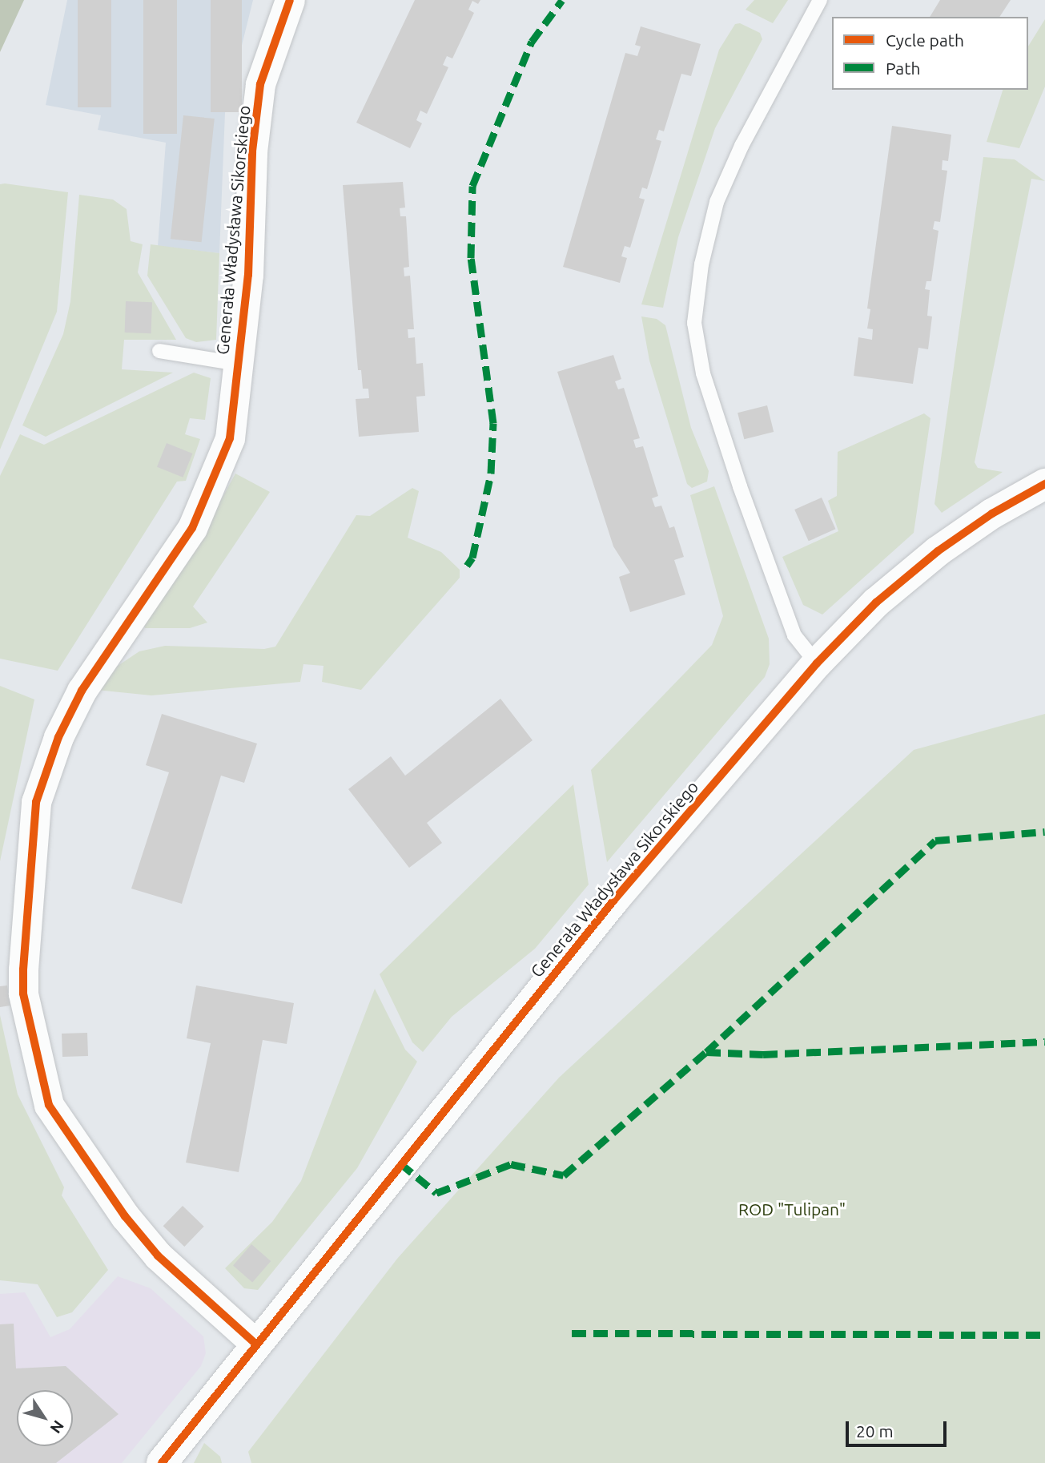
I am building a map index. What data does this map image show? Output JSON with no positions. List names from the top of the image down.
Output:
{
  "streets": {
    "street": ["Generała Władysława Sikorskiego"]
  },
  "parks": ["ROD \"Tulipan\""],
  "legend": ["Cycle path", "Path"],
  "scale_bar": "20 m",
  "north": "bottom right"
}
